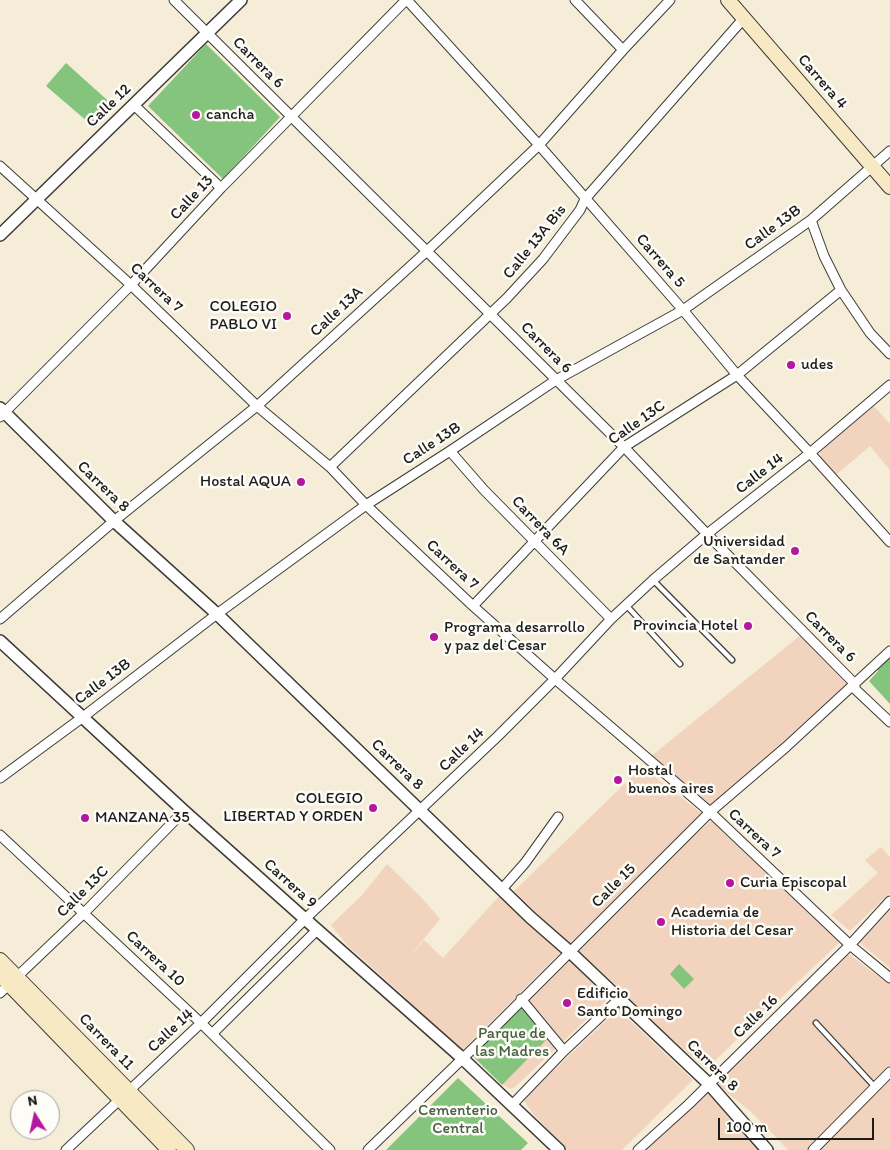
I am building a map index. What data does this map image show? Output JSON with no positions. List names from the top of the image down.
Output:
{
  "streets": {
    "main road": ["Carrera 4", "Carrera 11"],
    "street": [
      "Carrera 6",
      "Calle 12",
      "Calle 13",
      "Calle 13B",
      "Calle 13A Bis",
      "Carrera 5",
      "Carrera 7",
      "Calle 13A",
      "Calle 13C",
      "Calle 14",
      "Carrera 8",
      "Carrera 6A",
      "Carrera 9",
      "Calle 15",
      "Carrera 10",
      "Calle 16"
    ]
  },
  "crossings": [
    ["Carrera 6", "Calle 12"],
    ["Carrera 6", "Calle 13"],
    ["Carrera 6", "Calle 13B"],
    ["Carrera 6", "Calle 13A Bis"],
    ["Carrera 6", "Calle 13A"],
    ["Carrera 6", "Calle 13C"],
    ["Carrera 6", "Calle 14"],
    ["Carrera 6", "Calle 15"],
    ["Carrera 4", "Calle 13B"],
    ["Carrera 4", "Calle 13A Bis"],
    ["Calle 12", "Carrera 7"],
    ["Calle 13", "Carrera 5"],
    ["Calle 13", "Carrera 7"],
    ["Calle 13", "Carrera 8"],
    ["Calle 13B", "Carrera 5"],
    ["Calle 13B", "Carrera 7"],
    ["Calle 13B", "Carrera 8"],
    ["Calle 13B", "Carrera 6A"],
    ["Calle 13B", "Carrera 9"],
    ["Calle 13A Bis", "Carrera 5"],
    ["Calle 13A Bis", "Carrera 7"],
    ["Carrera 5", "Calle 13A"],
    ["Carrera 5", "Calle 13C"],
    ["Carrera 5", "Calle 14"],
    ["Carrera 7", "Calle 13A"],
    ["Carrera 7", "Calle 13C"],
    ["Carrera 7", "Calle 14"],
    ["Carrera 7", "Calle 15"],
    ["Carrera 7", "Calle 16"],
    ["Calle 13A", "Carrera 8"],
    ["Calle 13C", "Carrera 6A"],
    ["Calle 13C", "Carrera 9"],
    ["Calle 13C", "Carrera 10"],
    ["Calle 13C", "Carrera 11"],
    ["Calle 14", "Carrera 8"],
    ["Calle 14", "Carrera 6A"],
    ["Calle 14", "Carrera 9"],
    ["Calle 14", "Carrera 10"],
    ["Calle 14", "Carrera 11"],
    ["Carrera 8", "Calle 15"],
    ["Carrera 8", "Calle 16"],
    ["Carrera 9", "Calle 15"]
  ],
  "parks": ["Parque de las Madres", "Cementerio Central"],
  "places": [
    "cancha",
    "COLEGIO PABLO VI",
    "udes",
    "Hostal AQUA",
    "Universidad de Santander",
    "Provincia Hotel",
    "Programa desarrollo y paz del Cesar",
    "Hostal buenos aires",
    "COLEGIO LIBERTAD Y ORDEN",
    "MANZANA 35",
    "Curia Episcopal",
    "Academia de Historia del Cesar",
    "Edificio Santo Domingo"
  ],
  "scale_bar": "100 m",
  "north": "top"
}
